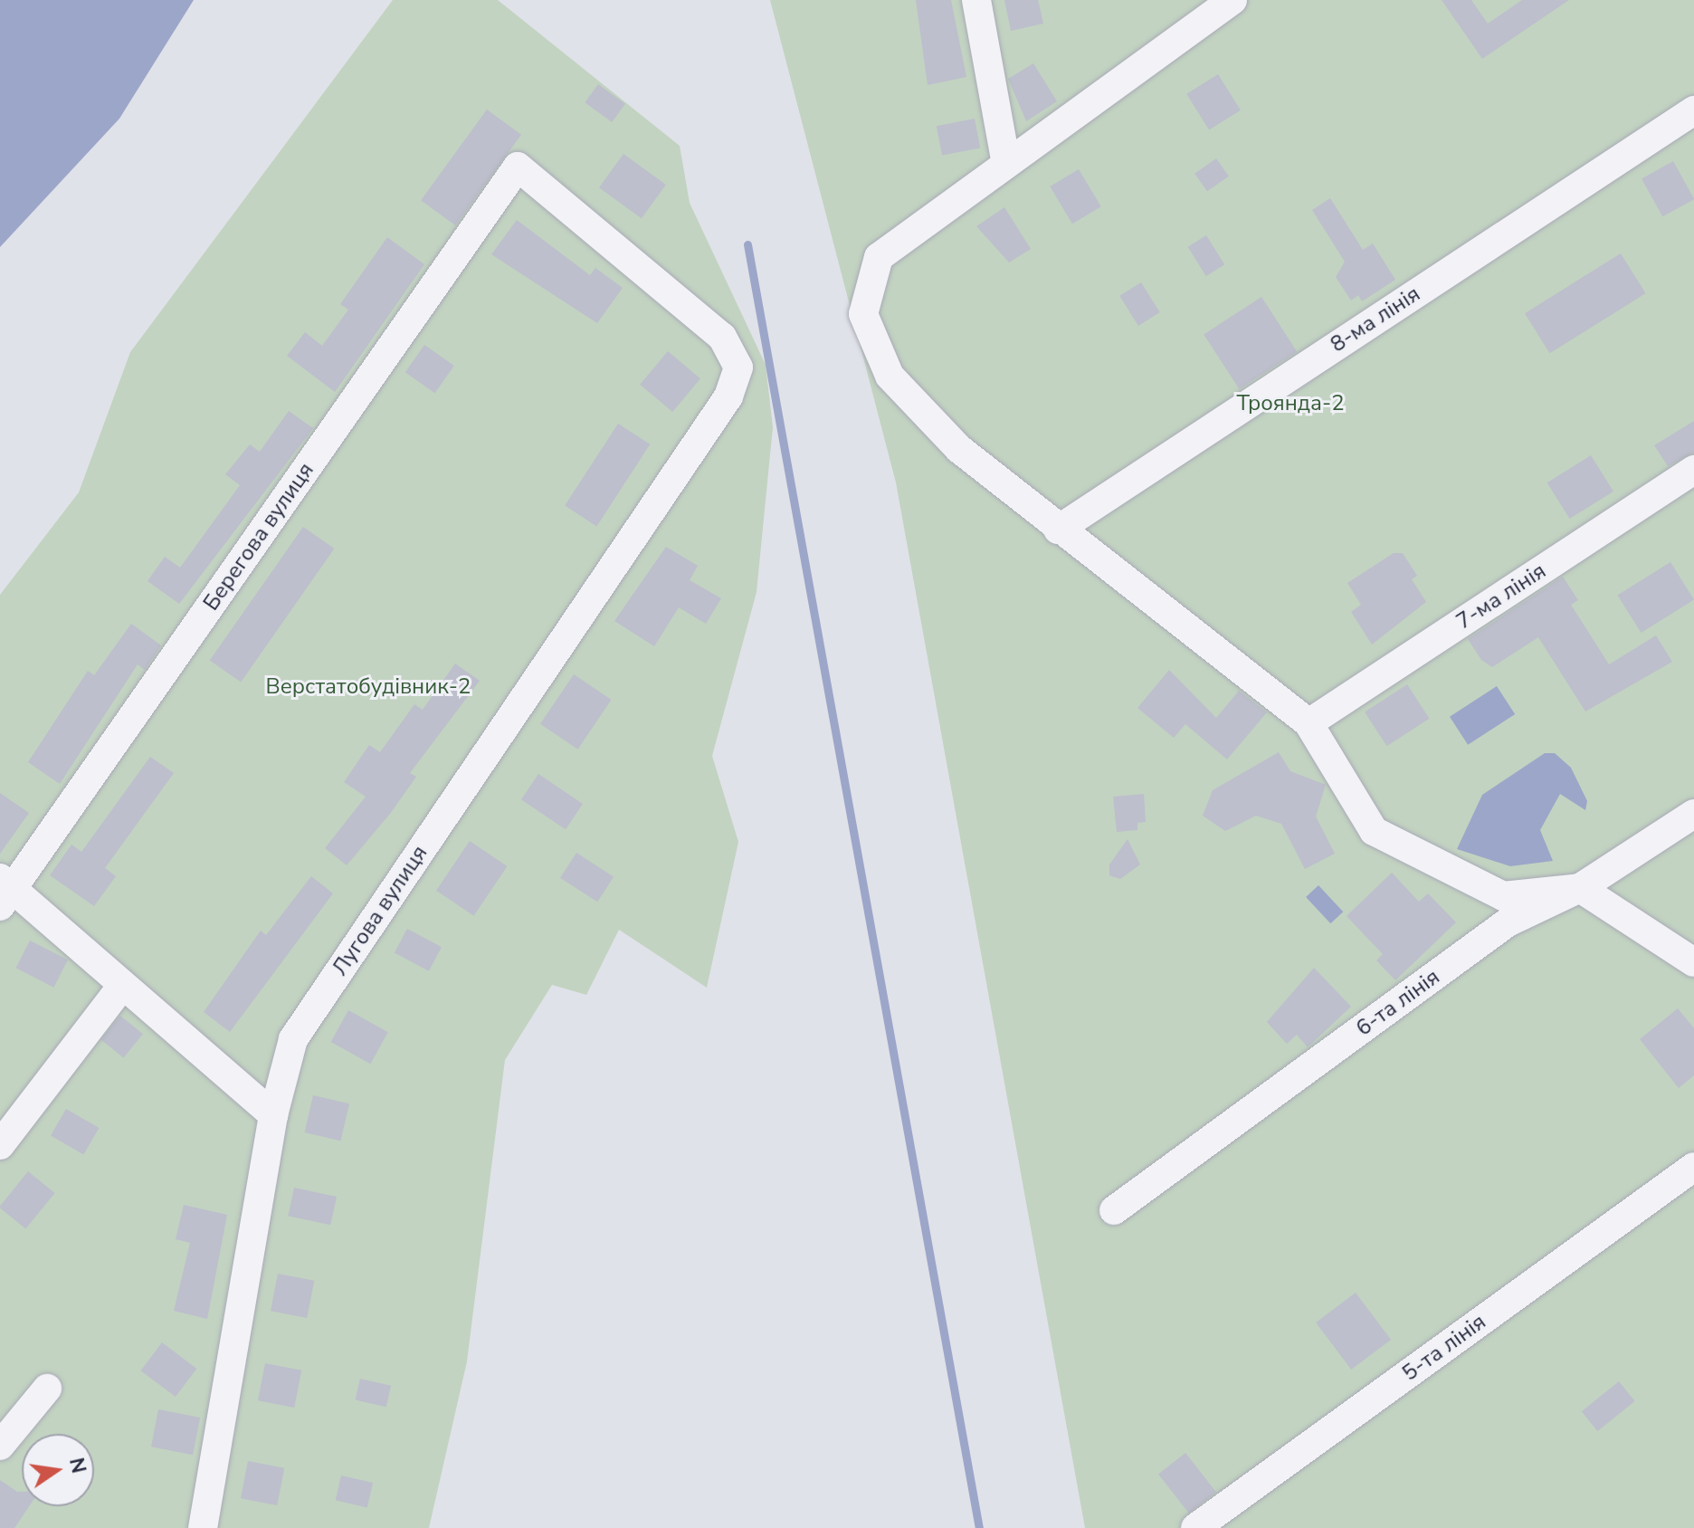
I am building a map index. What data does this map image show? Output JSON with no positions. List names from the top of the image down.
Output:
{
  "streets": {
    "street": [
      "8-ма лінія",
      "Берегова вулиця",
      "7-ма лінія",
      "Лугова вулиця",
      "6-та лінія",
      "5-та лінія"
    ]
  },
  "crossings": [
    ["Берегова вулиця", "Лугова вулиця"]
  ],
  "parks": ["Троянда-2", "Верстатобудівник-2"],
  "north": "right"
}
